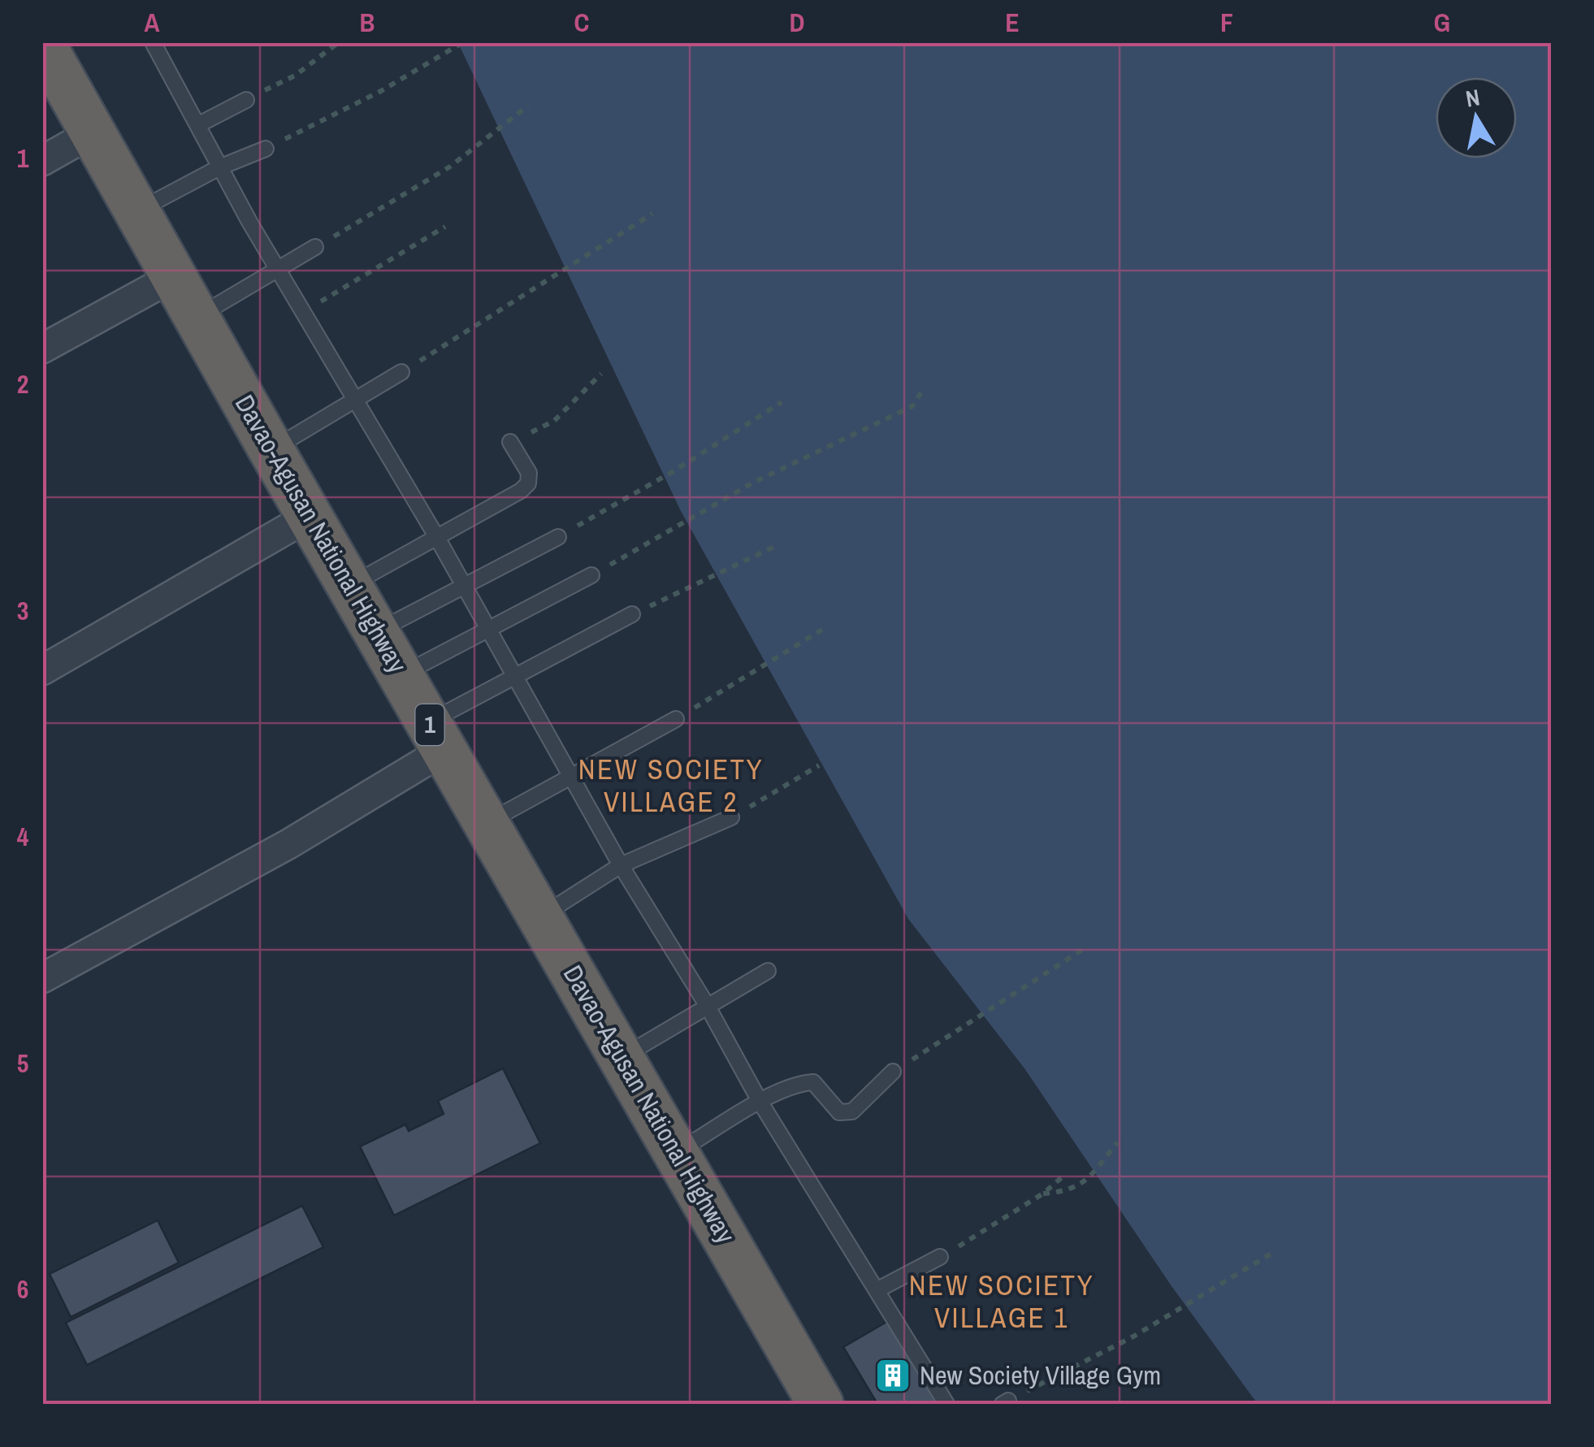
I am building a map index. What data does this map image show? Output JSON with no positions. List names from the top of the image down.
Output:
{
  "streets": {
    "highway": ["Davao-Agusan National Highway", "1"]
  },
  "districts": ["NEW SOCIETY VILLAGE 2", "NEW SOCIETY VILLAGE 1"],
  "places": {
    "building": ["New Society Village Gym"]
  },
  "north": "top",
  "grid": {
    "columns": [
      "A",
      "B",
      "C",
      "D",
      "E",
      "F",
      "G"
    ],
    "rows": [
      "1",
      "2",
      "3",
      "4",
      "5",
      "6"
    ]
  }
}
